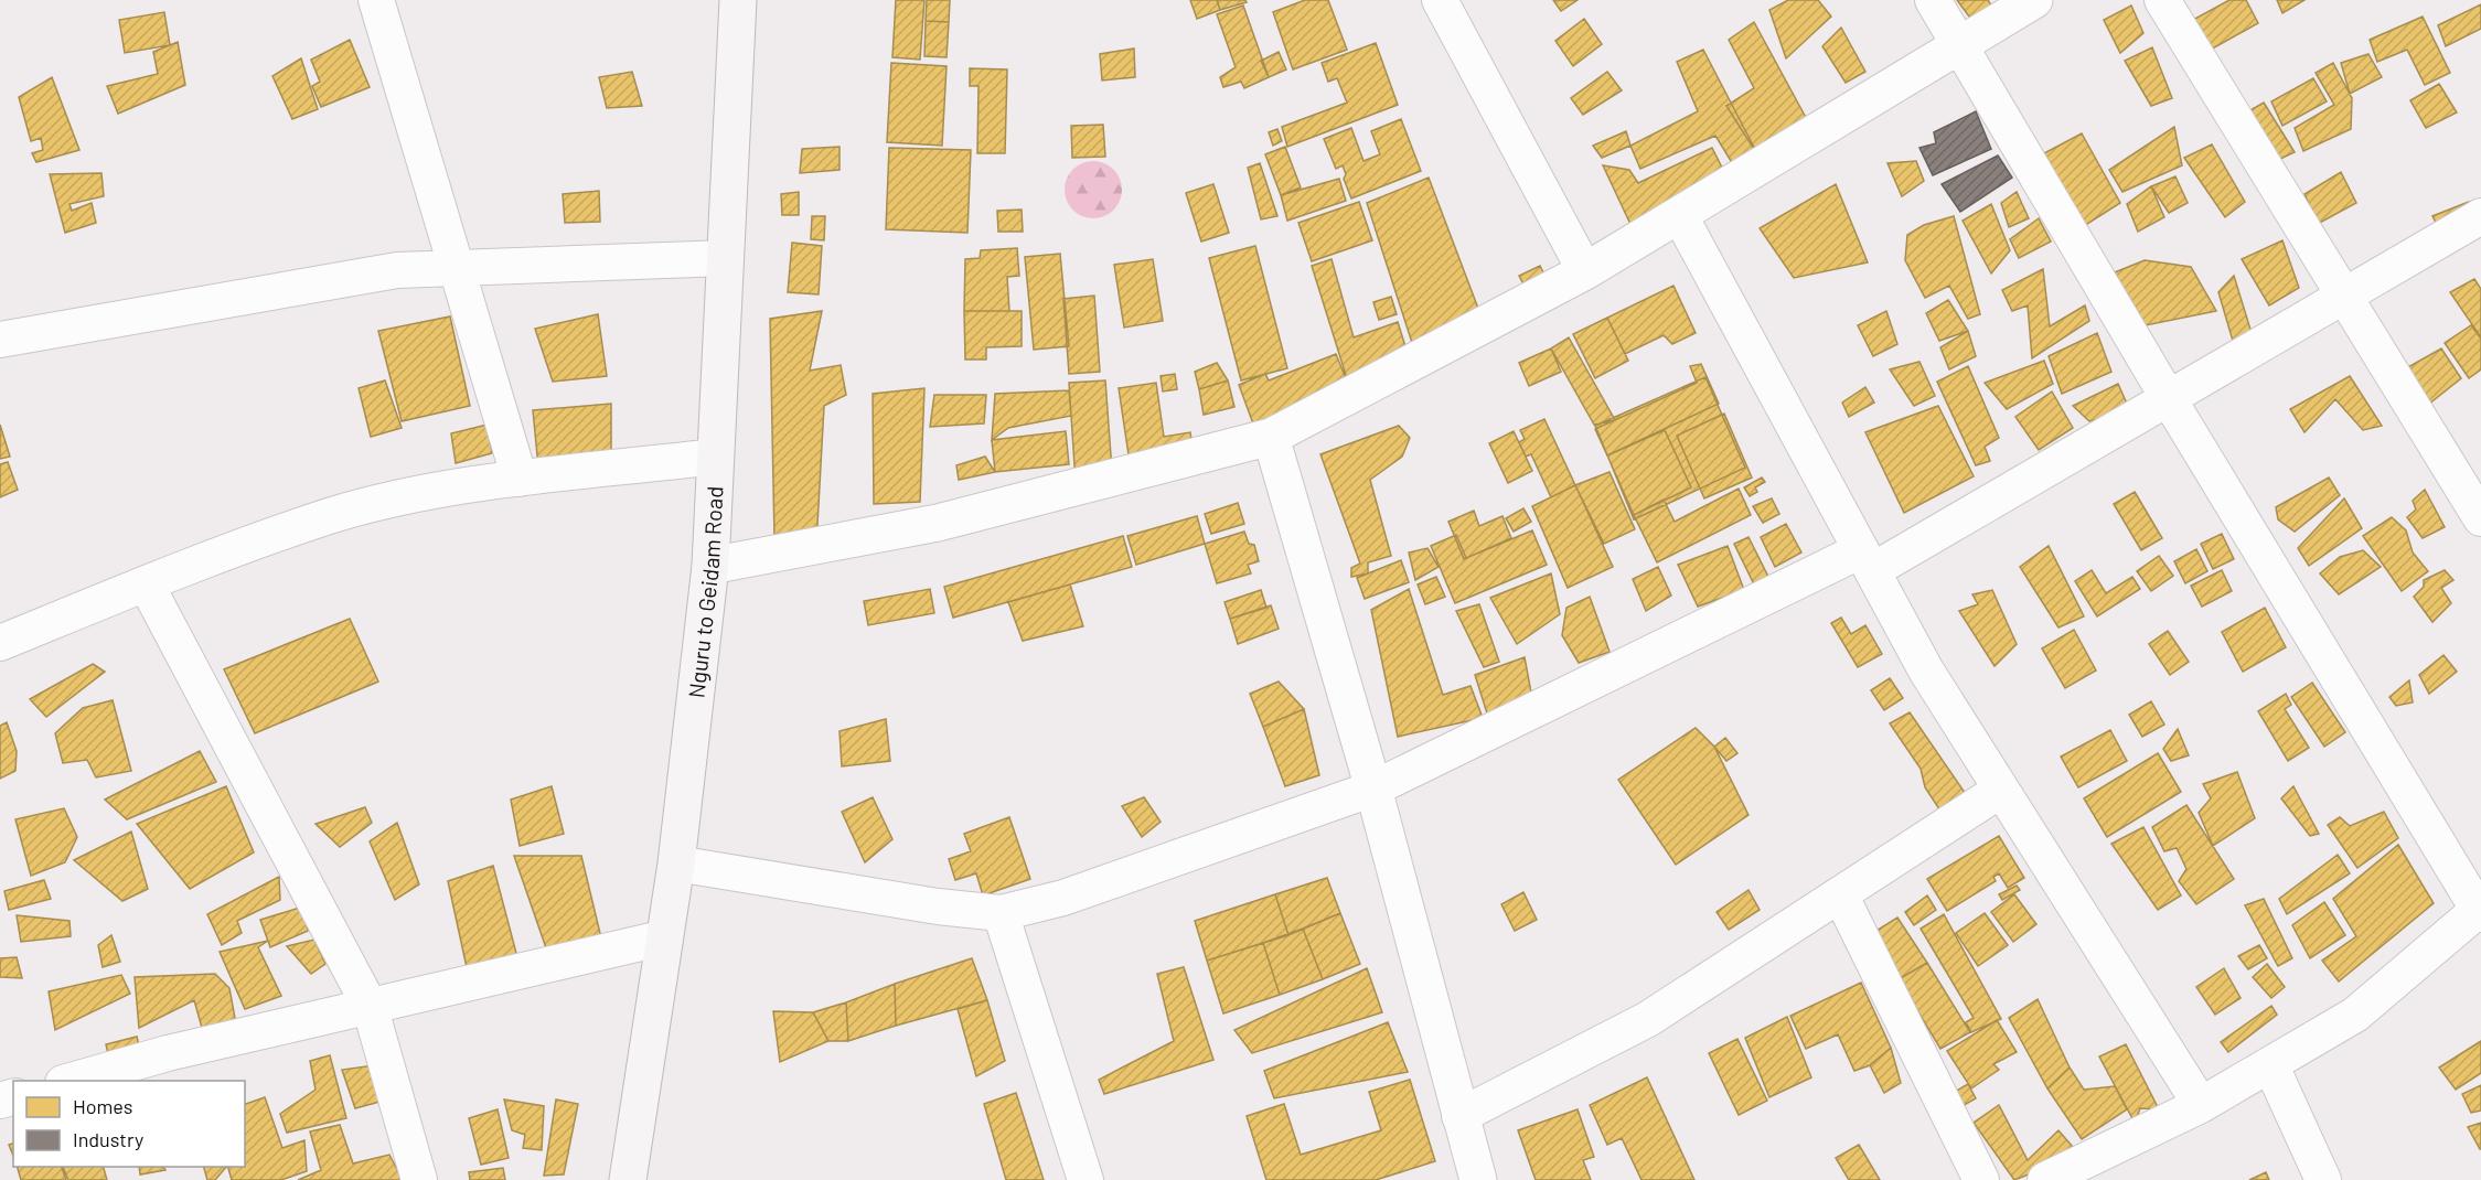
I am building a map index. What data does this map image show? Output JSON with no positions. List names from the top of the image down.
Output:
{
  "streets": {
    "main road": ["Nguru to Geidam Road"]
  },
  "legend": ["Homes", "Industry"]
}
